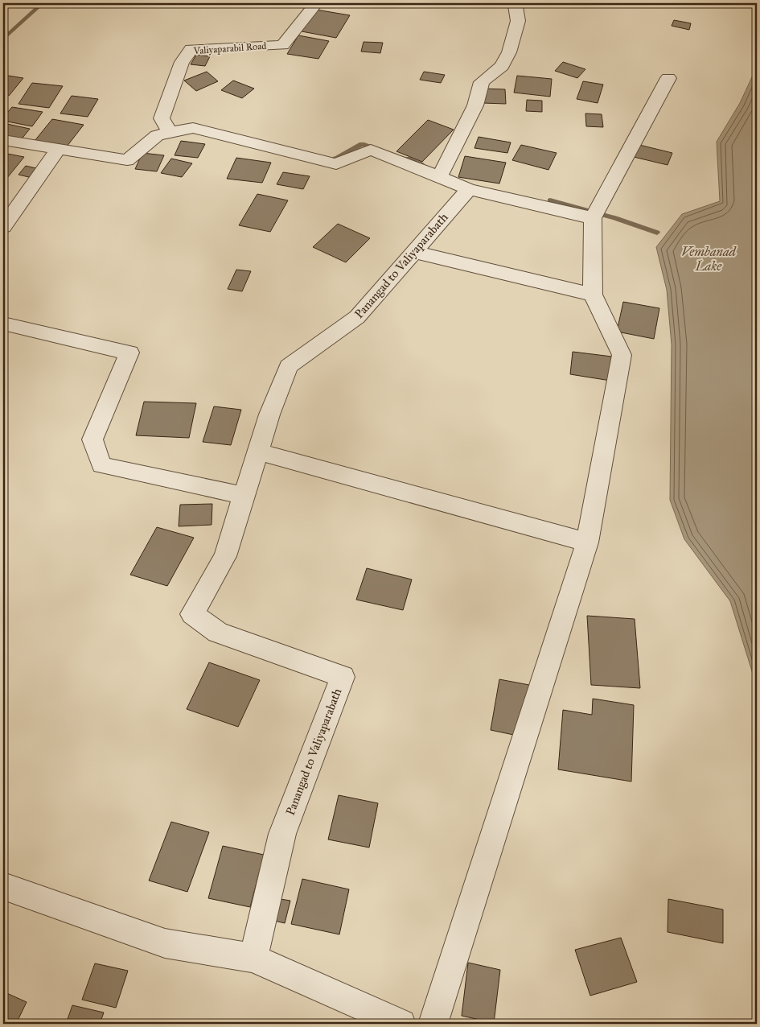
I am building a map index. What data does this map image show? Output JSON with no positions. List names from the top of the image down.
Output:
{
  "streets": {
    "street": ["Valiyaparabil Road", "Panangad to Valiyaparabath"]
  },
  "water": ["Vembanad Lake"]
}
